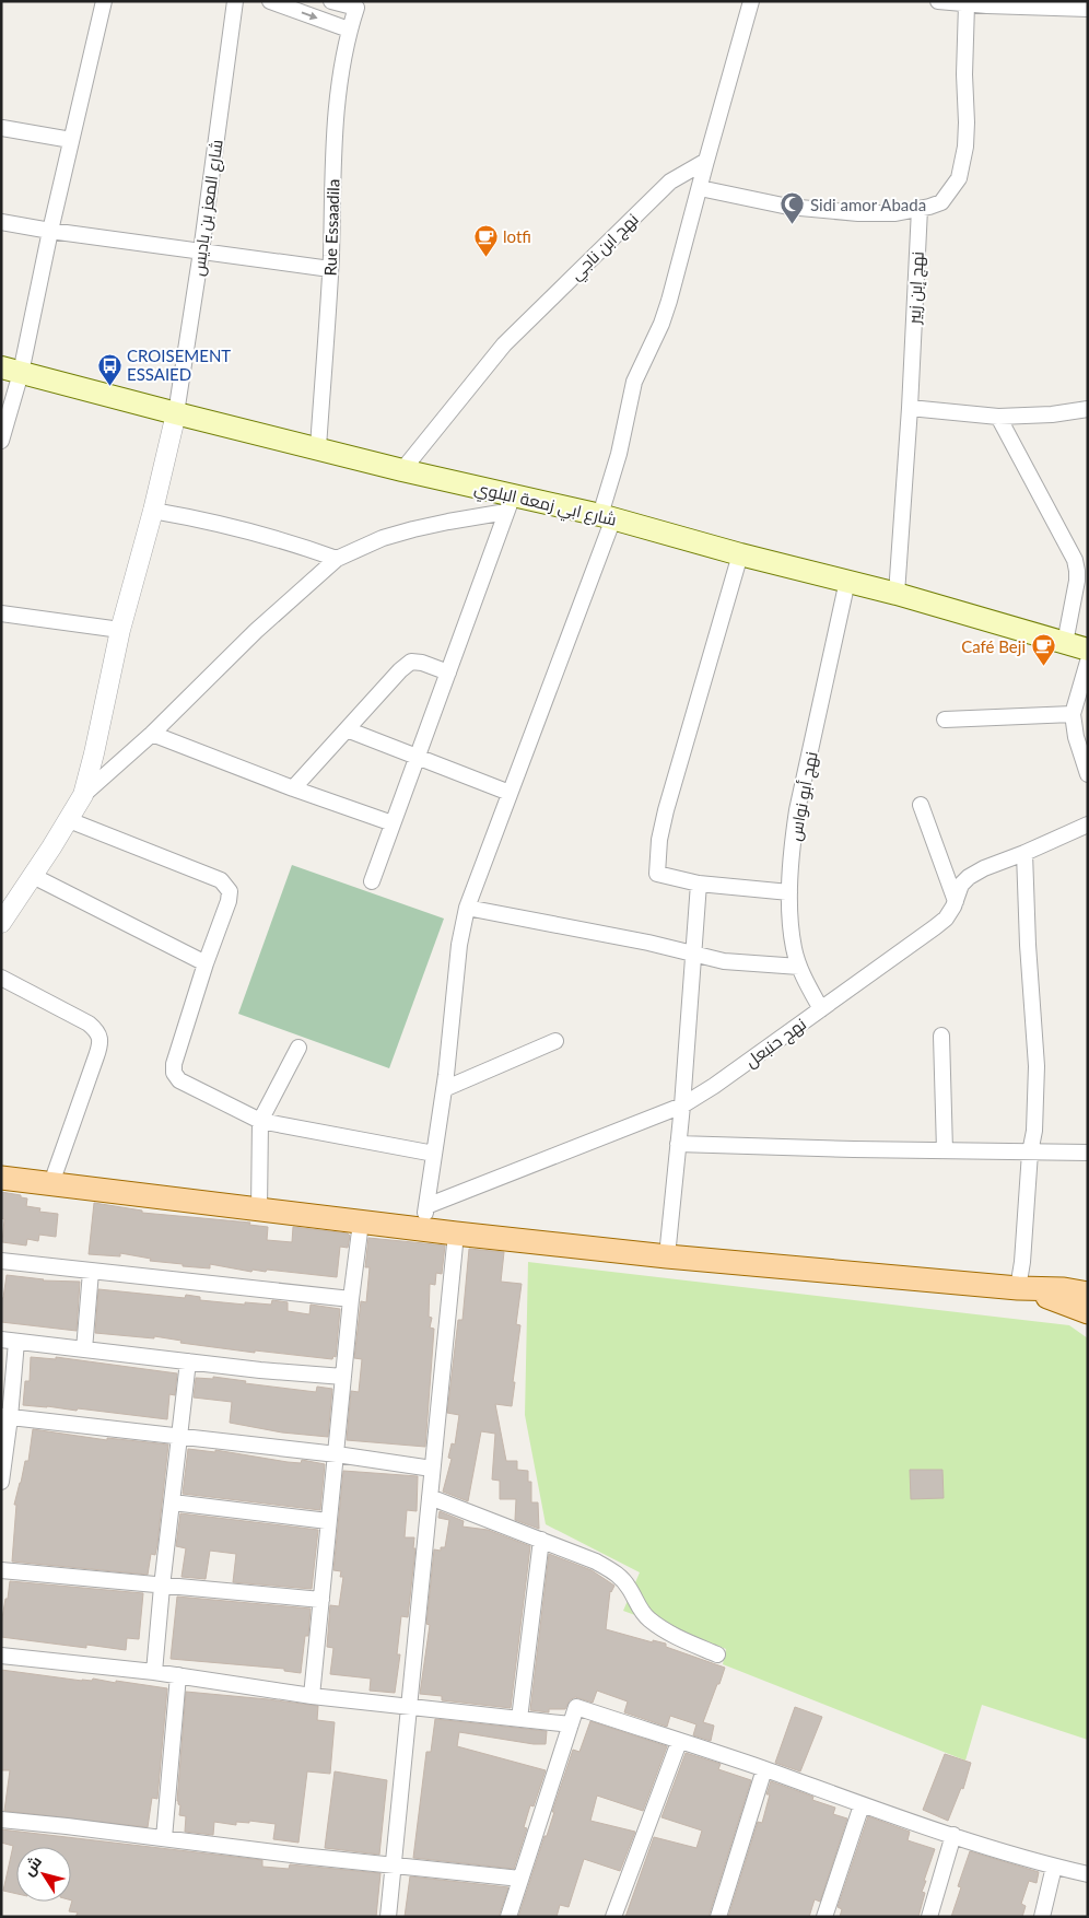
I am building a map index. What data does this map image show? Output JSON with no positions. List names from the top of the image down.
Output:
{
  "streets": {
    "main road": ["شارع ابي زمعة البلوي"],
    "street": [
      "شارع المعز بن باديس",
      "Rue Essaadila",
      "نهج ابن ناجي",
      "نهج إبن زبير",
      "نهج أبو نواس",
      "نهج حنبعل"
    ]
  },
  "crossings": [
    ["شارع المعز بن باديس", "شارع ابي زمعة البلوي"],
    ["Rue Essaadila", "شارع ابي زمعة البلوي"],
    ["نهج ابن ناجي", "شارع ابي زمعة البلوي"],
    ["نهج إبن زبير", "شارع ابي زمعة البلوي"],
    ["شارع ابي زمعة البلوي", "نهج أبو نواس"],
    ["نهج أبو نواس", "نهج حنبعل"]
  ],
  "places": {
    "mosque": ["Sidi amor Abada"],
    "cafe": ["lotfi", "Café Beji"],
    "bus stop": ["CROISEMENT ESSAIED"]
  },
  "north": "top left"
}
